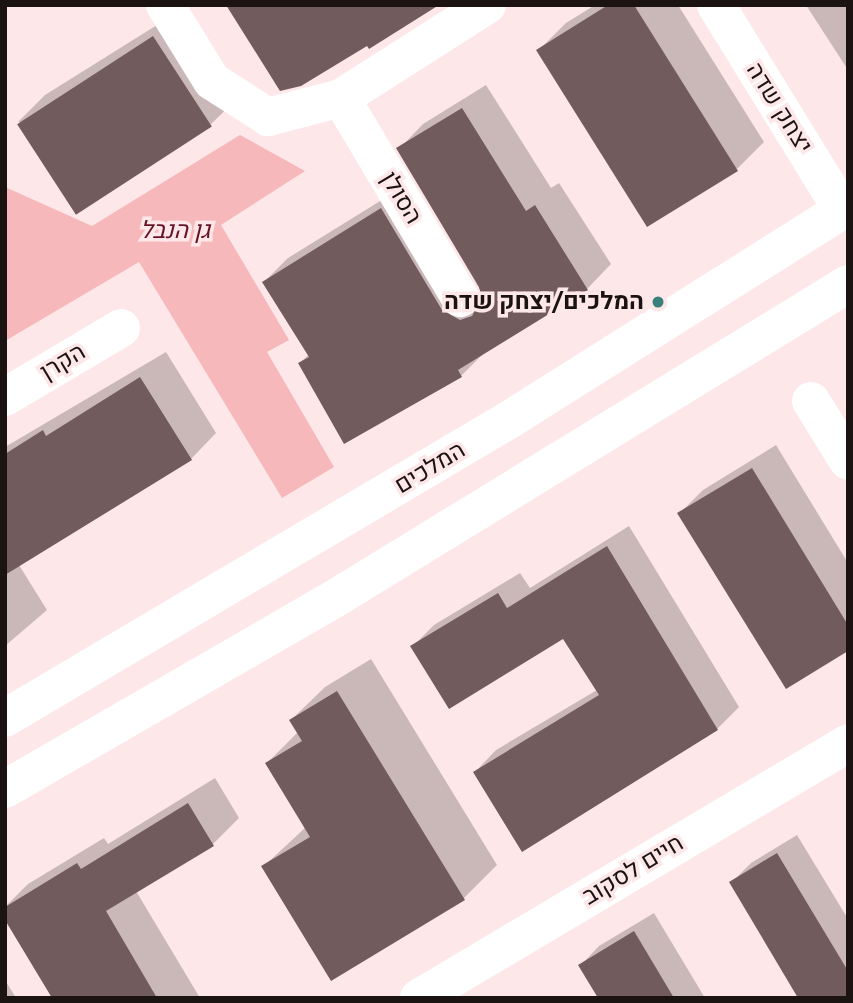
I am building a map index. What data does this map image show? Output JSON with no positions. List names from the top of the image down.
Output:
{
  "streets": {
    "street": [
      "יצחק שדה",
      "הסולן",
      "הקרן",
      "המלכים",
      "חיים לסקוב"
    ]
  },
  "crossings": [
    ["יצחק שדה", "המלכים"]
  ],
  "parks": ["גן הנבל"],
  "places": ["המלכים/יצחק שדה"]
}
